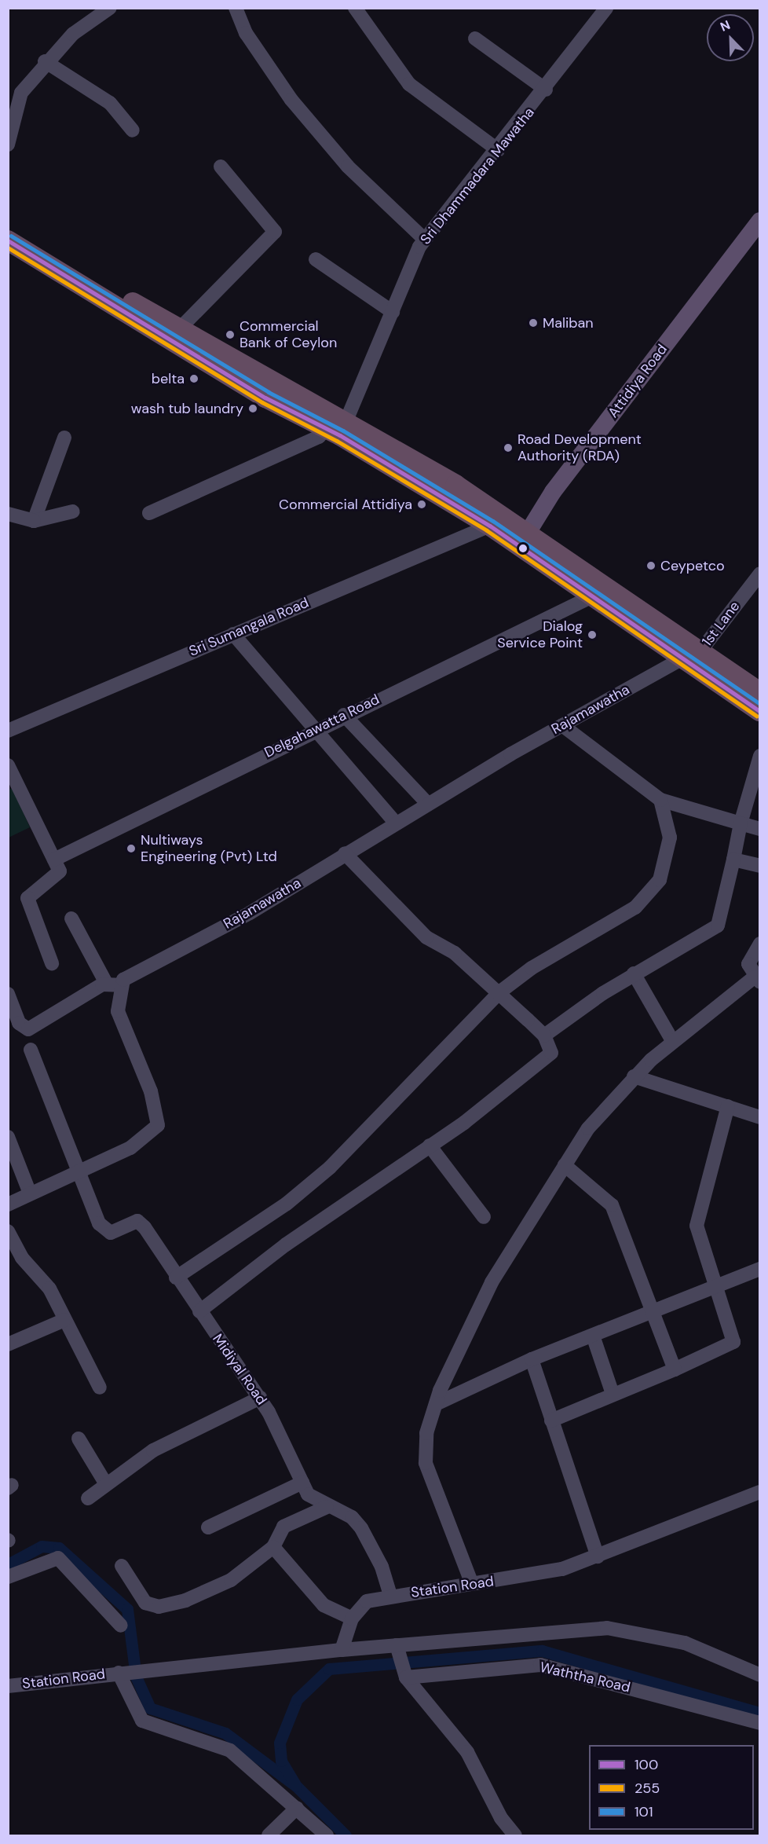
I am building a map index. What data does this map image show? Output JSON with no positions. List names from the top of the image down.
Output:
{
  "streets": {
    "main road": ["Attidiya Road"],
    "street": [
      "Sri Dhammadara Mawatha",
      "1st Lane",
      "Sri Sumangala Road",
      "Rajamawatha",
      "Delgahawatta Road",
      "Midiyal Road",
      "Station Road",
      "Waththa Road"
    ]
  },
  "crossings": [
    ["Midiyal Road", "Station Road"]
  ],
  "places": [
    "Maliban",
    "Commercial Bank of Ceylon",
    "belta",
    "wash tub laundry",
    "Road Development Authority (RDA)",
    "Commercial Attidiya",
    "Ceypetco",
    "Dialog Service Point",
    "Nultiways Engineering (Pvt) Ltd"
  ],
  "lines": ["transit line 101", "transit line 100", "transit line 255"],
  "legend": ["100", "255", "101"],
  "north": "top left"
}
